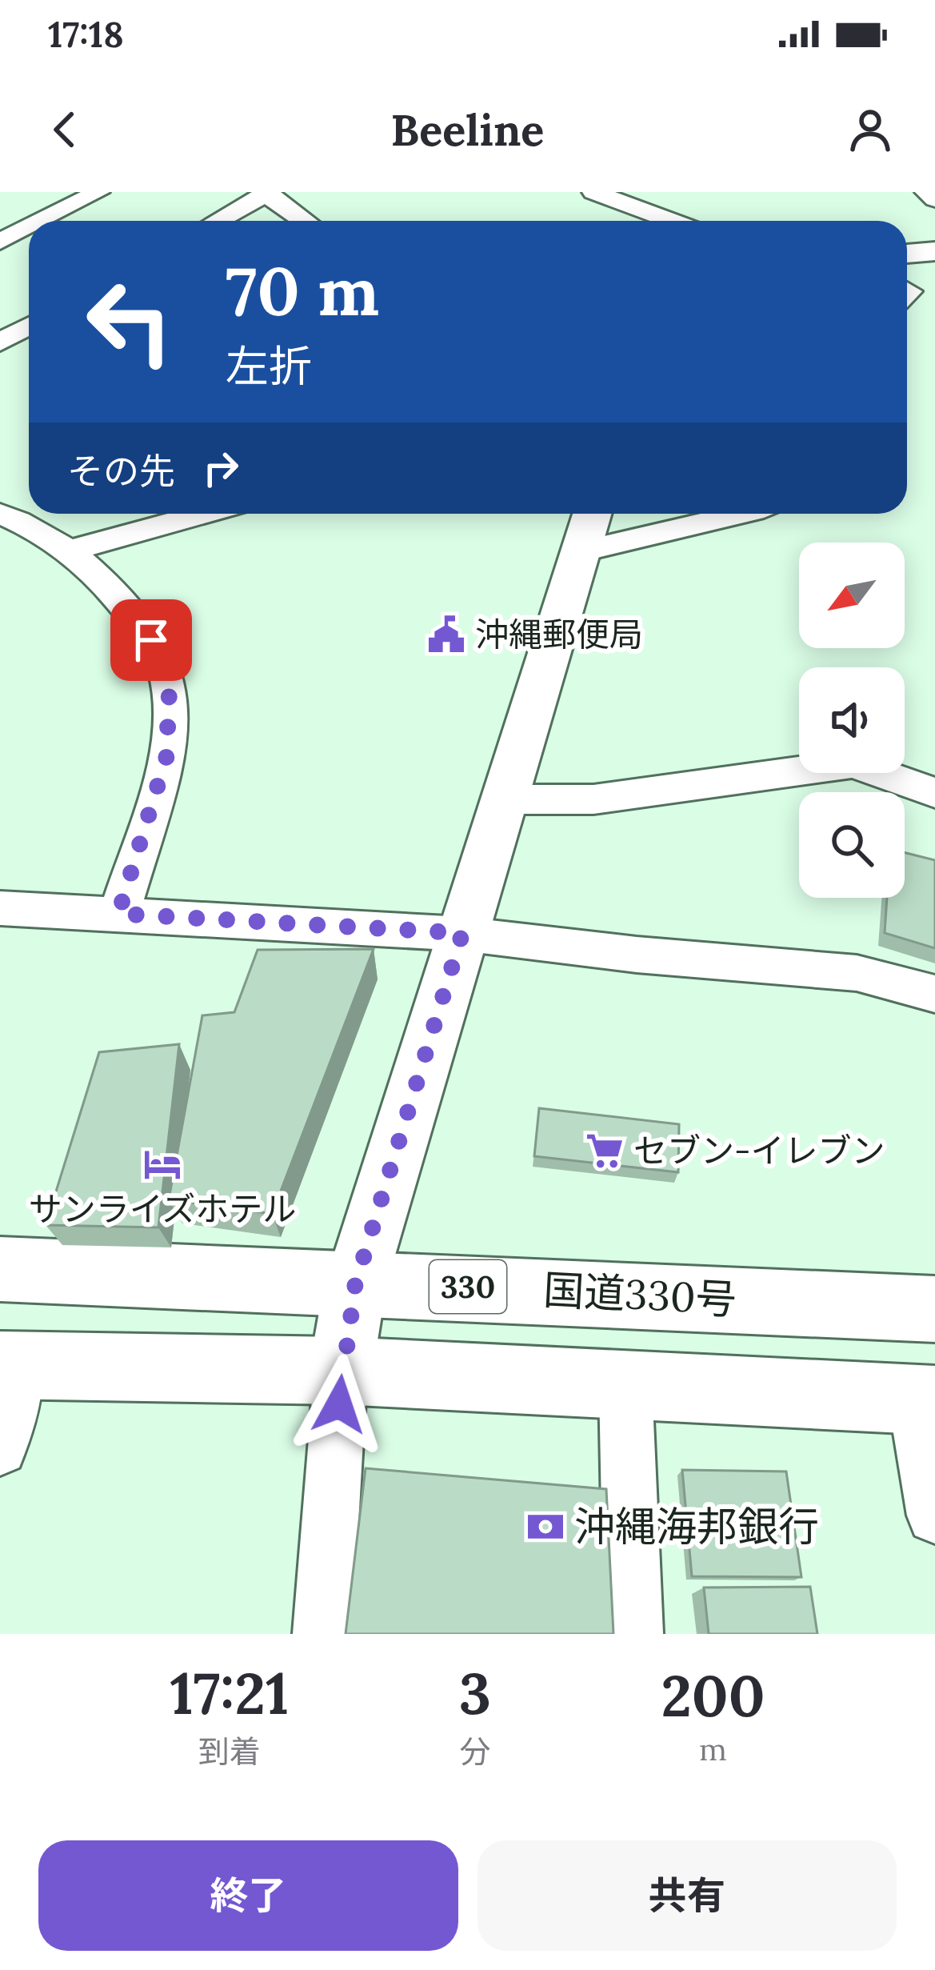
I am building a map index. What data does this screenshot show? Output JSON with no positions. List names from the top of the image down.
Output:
{
  "streets": {
    "highway": ["330", "国道330号"]
  },
  "places": {
    "public building": ["沖縄郵便局"],
    "supermarket": ["セブン-イレブン"],
    "hotel": ["サンライズホテル"],
    "bank": ["沖縄海邦銀行"]
  },
  "north": "bottom left",
  "page": {
    "status": "17:18",
    "header": "Beeline",
    "turn": ["70 m", "左折"],
    "then": "その先",
    "eta": [
      "17:21",
      "到着",
      "3",
      "分",
      "200",
      "m"
    ],
    "buttons": ["終了", "共有"]
  }
}
